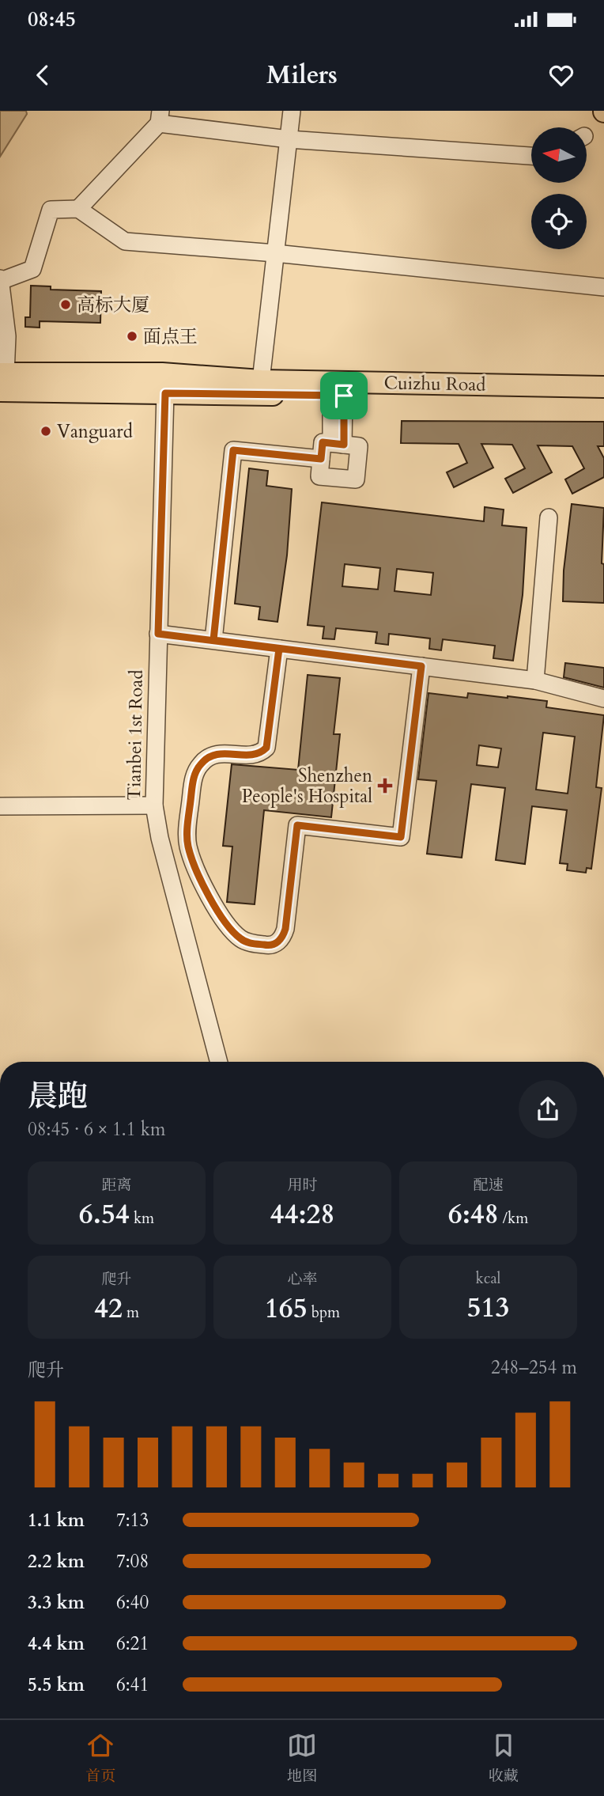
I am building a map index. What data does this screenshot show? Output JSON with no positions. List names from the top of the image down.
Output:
{
  "streets": {
    "main road": ["Cuizhu Road"],
    "street": ["Tianbei 1st Road"]
  },
  "crossings": [
    ["Cuizhu Road", "Tianbei 1st Road"]
  ],
  "places": {
    "other": ["高标大厦", "面点王", "Vanguard"],
    "health": ["Shenzhen People's Hospital"]
  },
  "north": "left",
  "page": {
    "status": "08:45",
    "header": "Milers",
    "heading": ["晨跑", "08:45 · 6 × 1.1 km"],
    "stats": [
      ["距离", "6.54 km"],
      ["用时", "44:28"],
      ["配速", "6:48 /km"],
      ["爬升", "42 m"],
      ["心率", "165 bpm"],
      ["kcal", "513"]
    ],
    "chart": ["爬升", "248–254 m"],
    "list": [
      {
        "name": "1.1 km",
        "note": "7:13"
      },
      {
        "name": "2.2 km",
        "note": "7:08"
      },
      {
        "name": "3.3 km",
        "note": "6:40"
      },
      {
        "name": "4.4 km",
        "note": "6:21"
      },
      {
        "name": "5.5 km",
        "note": "6:41"
      }
    ],
    "tabs": ["首页", "地图", "收藏"]
  }
}
